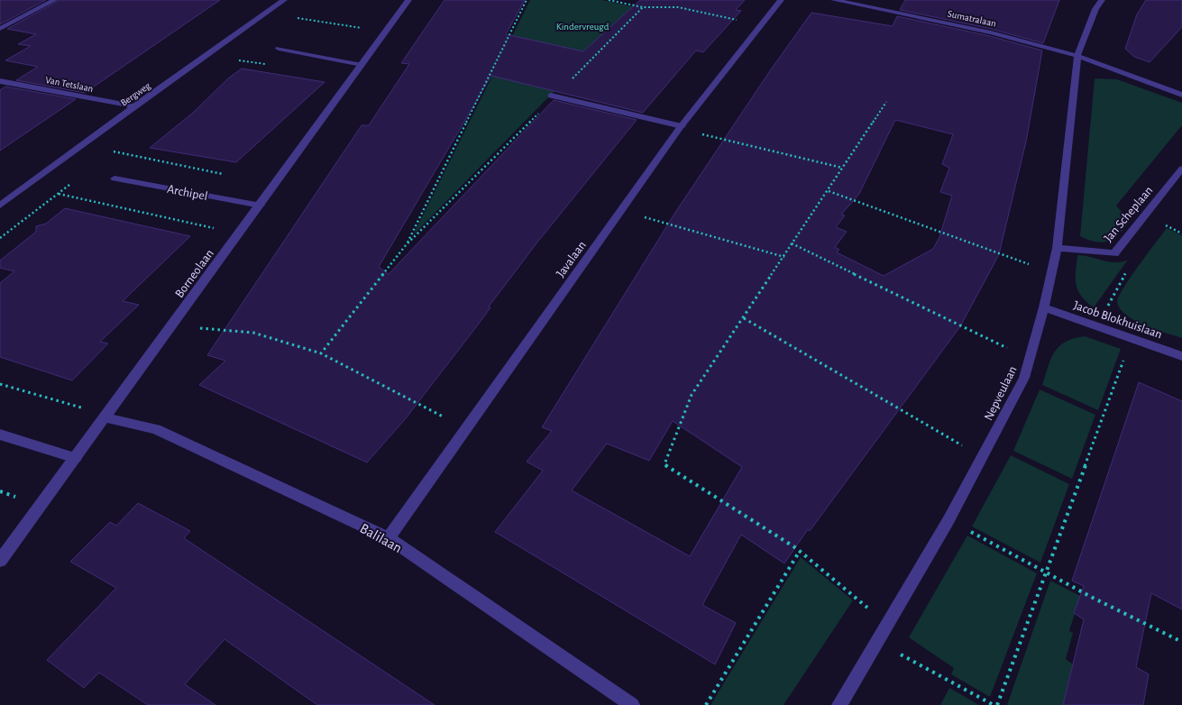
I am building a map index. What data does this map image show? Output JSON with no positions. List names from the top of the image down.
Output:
{
  "streets": {
    "street": [
      "Sumatralaan",
      "Van Tetslaan",
      "Bergweg",
      "Archipel",
      "Jan Scheplaan",
      "Javalaan",
      "Borneolaan",
      "Jacob Blokhuislaan",
      "Nepveulaan",
      "Balilaan"
    ]
  },
  "crossings": [
    ["Sumatralaan", "Nepveulaan"],
    ["Van Tetslaan", "Bergweg"],
    ["Archipel", "Borneolaan"],
    ["Jan Scheplaan", "Nepveulaan"],
    ["Javalaan", "Balilaan"],
    ["Borneolaan", "Balilaan"],
    ["Jacob Blokhuislaan", "Nepveulaan"]
  ],
  "parks": ["Kindervreugd"]
}
